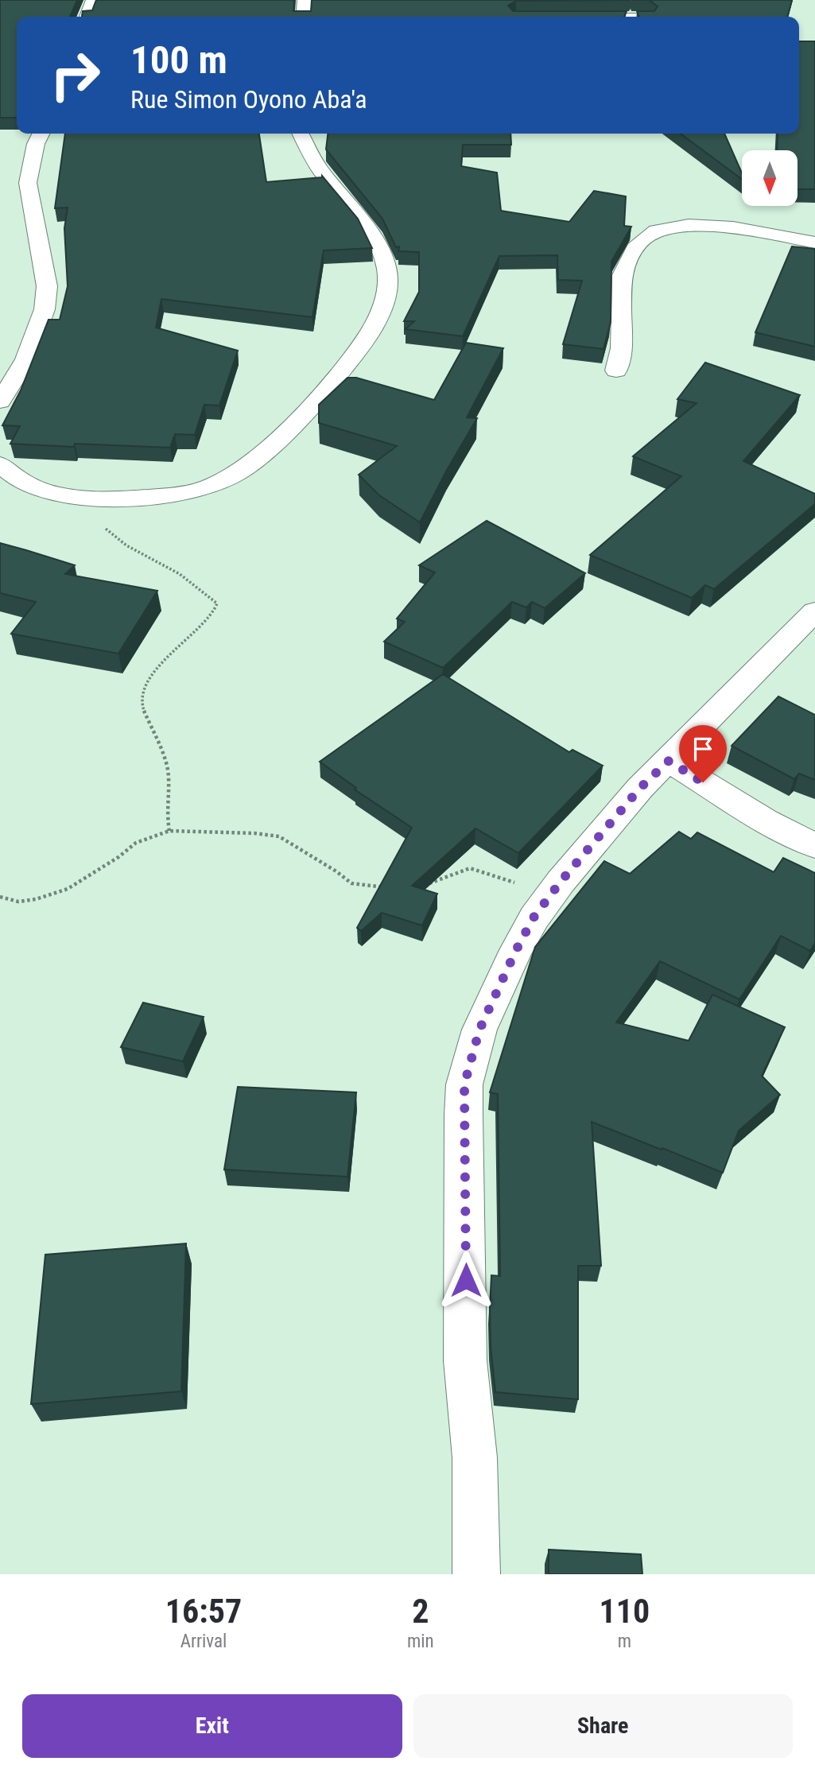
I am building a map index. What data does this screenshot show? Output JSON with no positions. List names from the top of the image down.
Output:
{
  "north": "bottom",
  "page": {
    "turn": ["100 m", "Rue Simon Oyono Aba'a"],
    "eta": [
      "16:57",
      "Arrival",
      "2",
      "min",
      "110",
      "m"
    ],
    "buttons": ["Exit", "Share"]
  }
}
